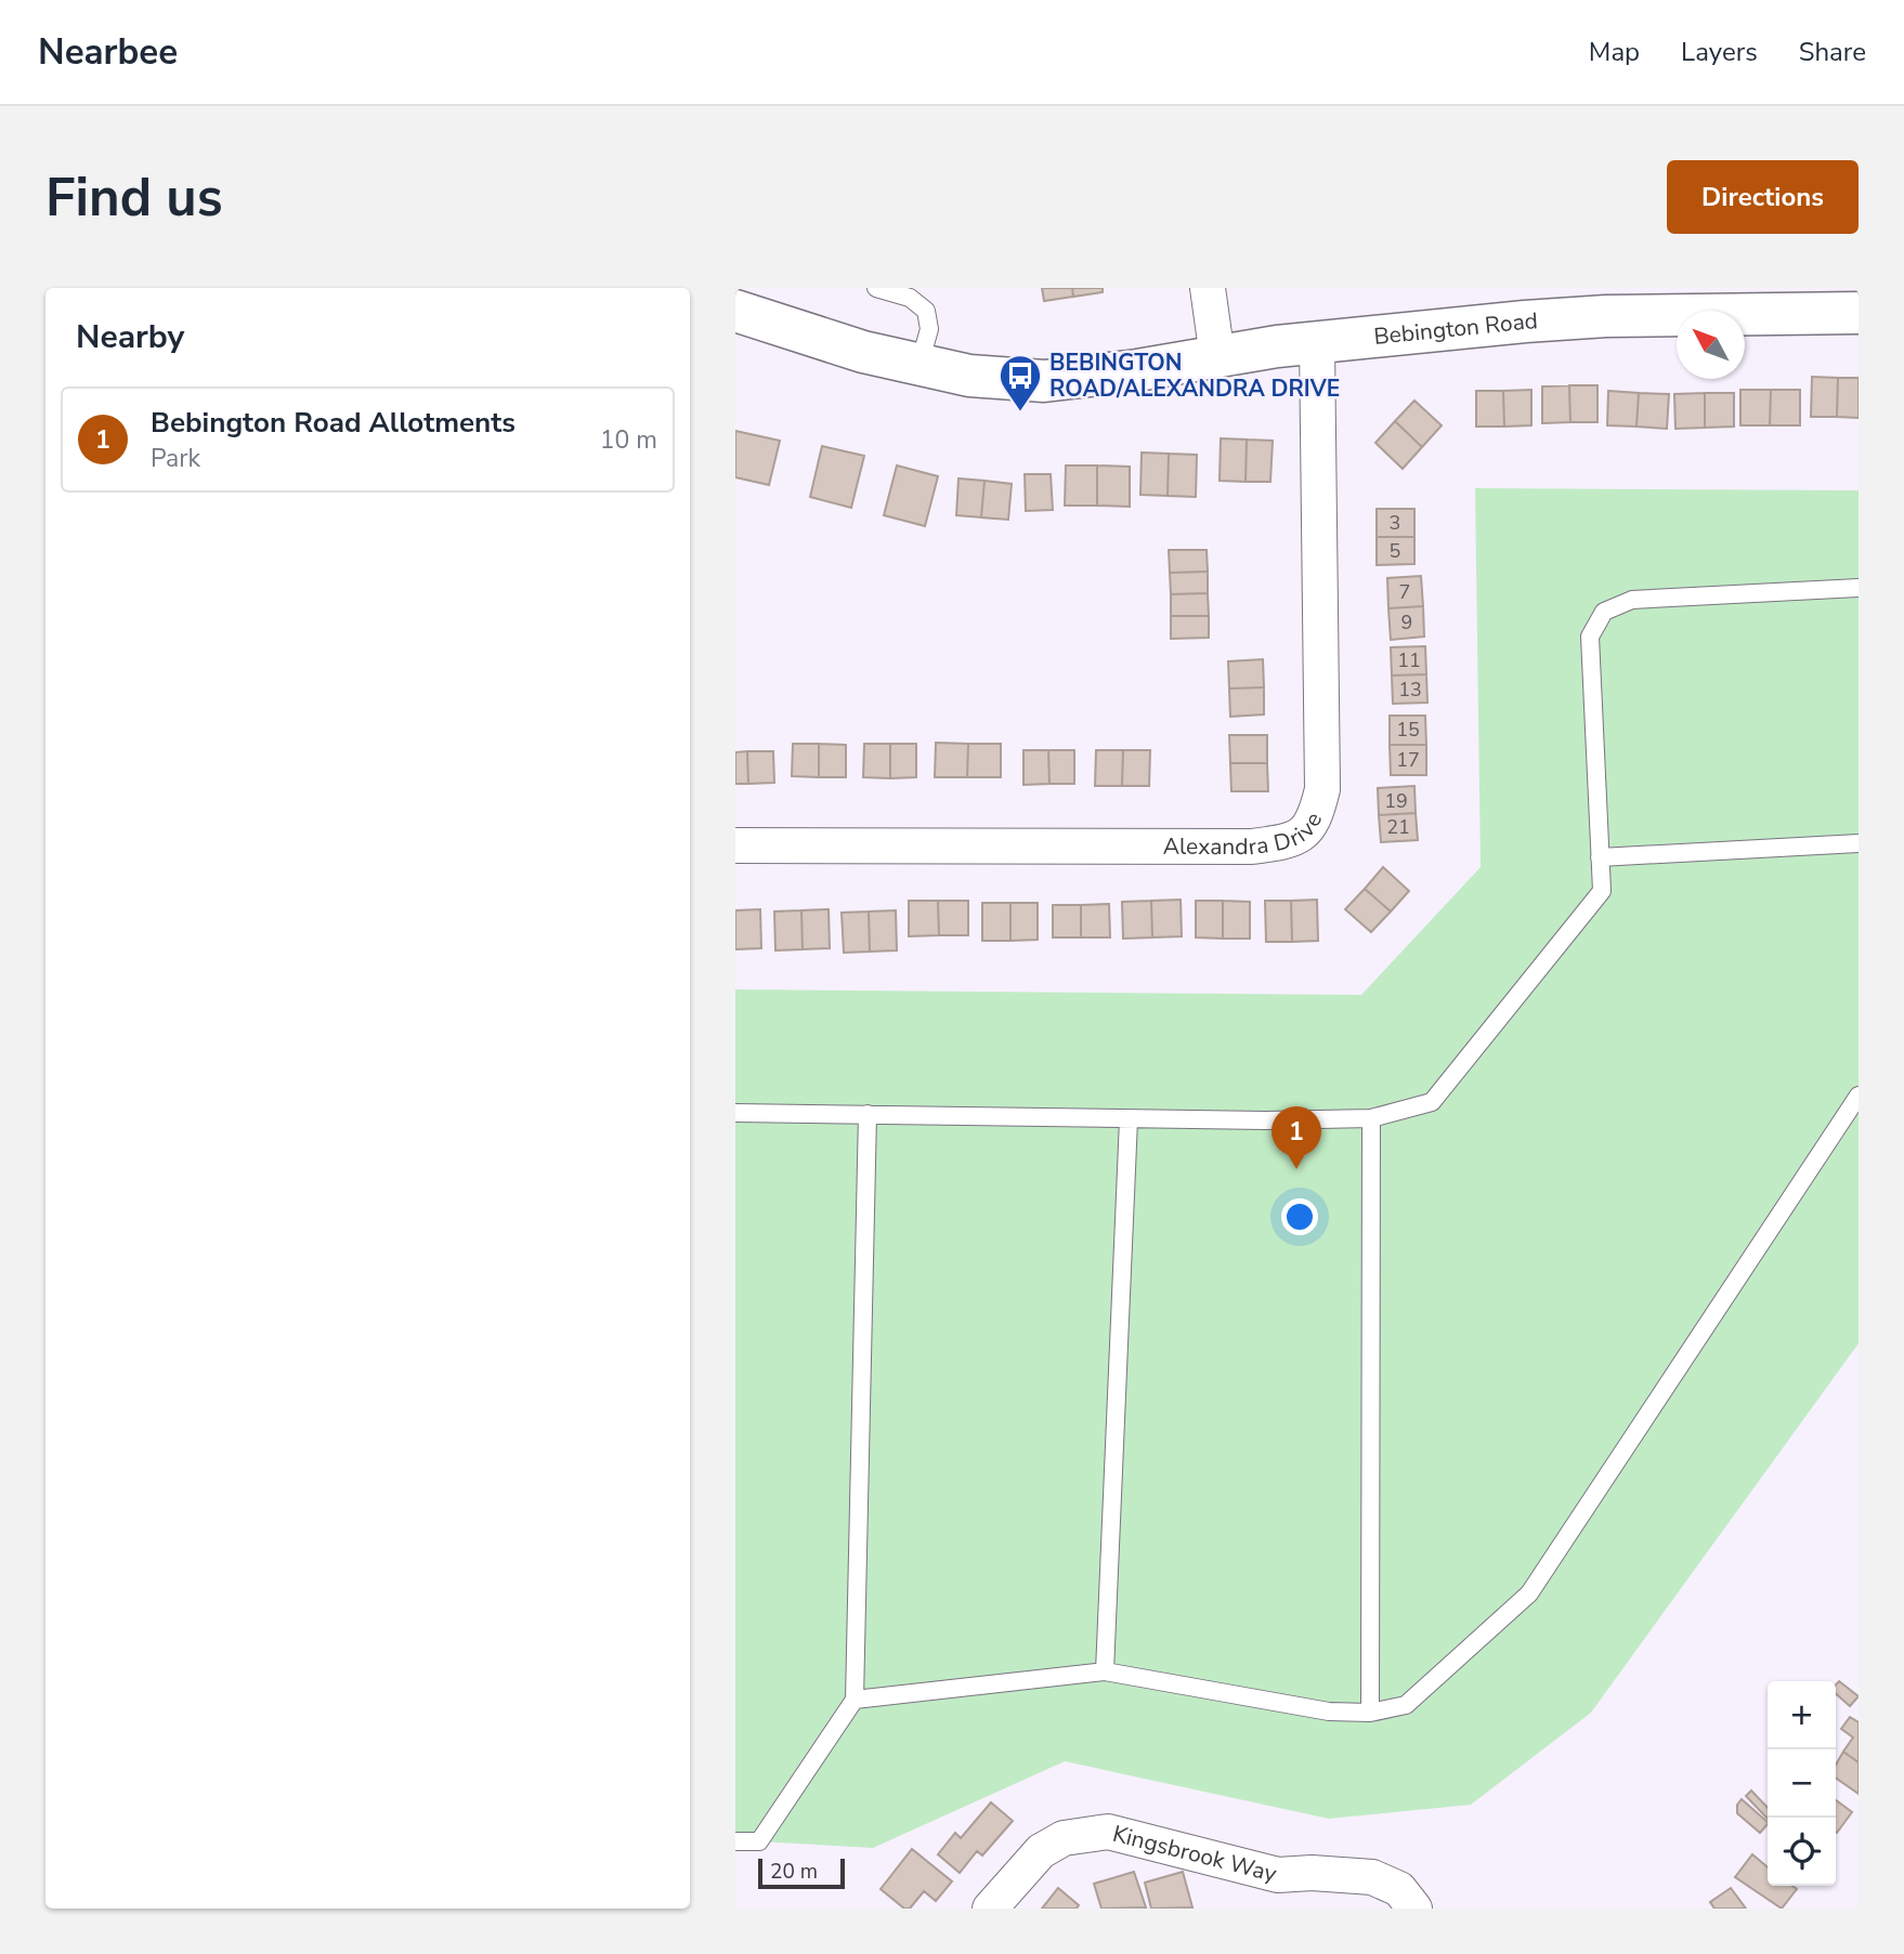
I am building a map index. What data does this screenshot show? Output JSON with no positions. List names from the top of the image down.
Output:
{
  "streets": {
    "main road": ["Bebington Road"],
    "street": ["Alexandra Drive", "Kingsbrook Way"]
  },
  "crossings": [
    ["Bebington Road", "Alexandra Drive"]
  ],
  "places": {
    "bus stop": ["BEBINGTON ROAD/ALEXANDRA DRIVE"]
  },
  "house_numbers": [
    "3",
    "5",
    "7",
    "9",
    "11",
    "13",
    "15",
    "17",
    "19",
    "21"
  ],
  "scale_bar": "20 m",
  "north": "top left",
  "page": {
    "header": "Nearbee",
    "nav": ["Map", "Layers", "Share"],
    "buttons": "Directions",
    "title": "Find us",
    "heading": "Nearby",
    "list": [
      {
        "mark": "1",
        "name": "Bebington Road Allotments",
        "note": "Park",
        "value": "10 m"
      }
    ],
    "pins": "1",
    "map_buttons": ["+", "−"],
    "scale": "20 m"
  }
}
